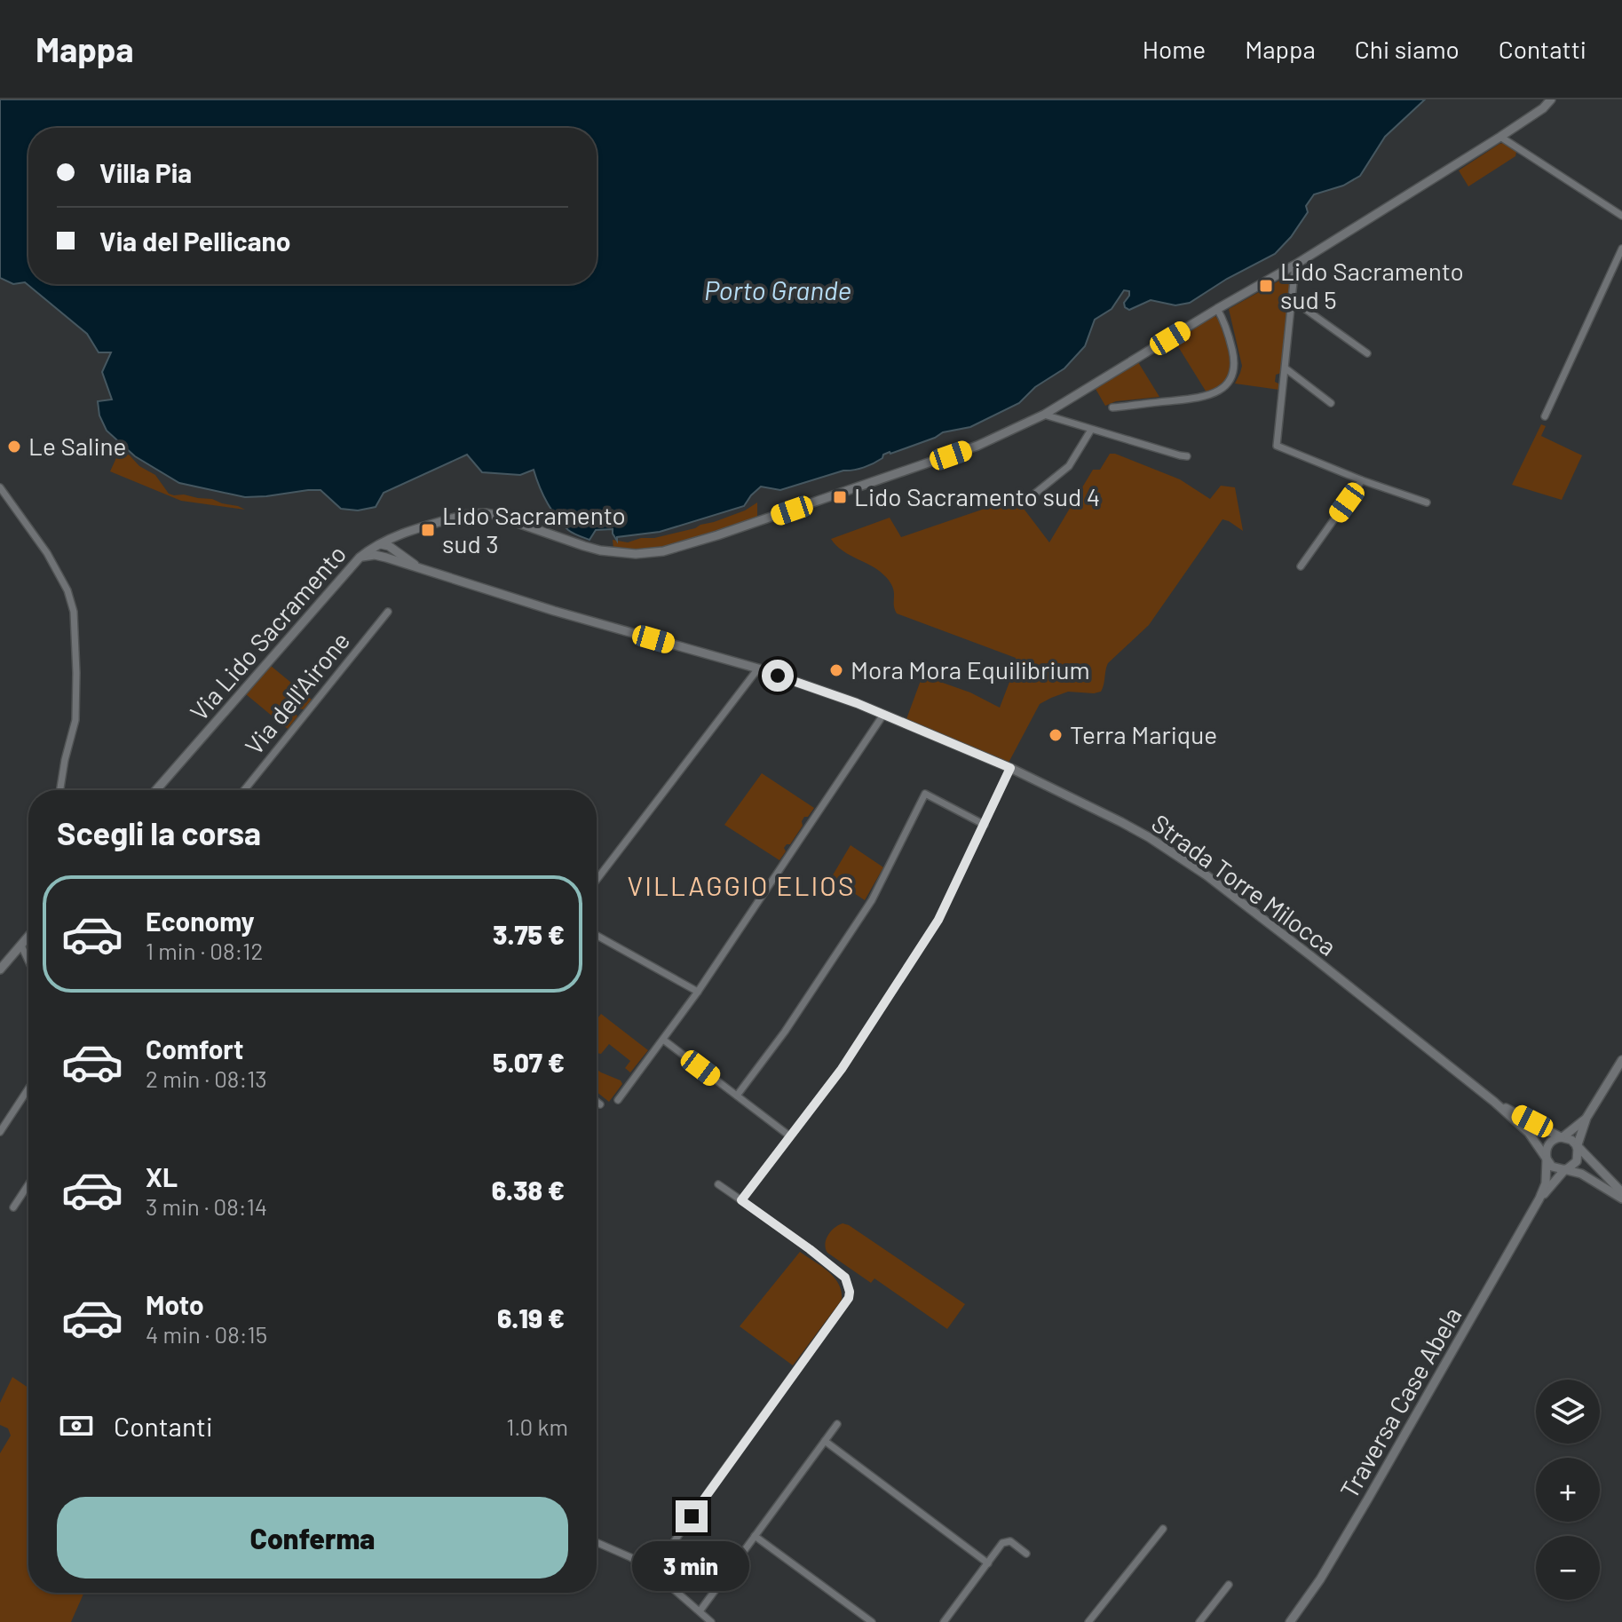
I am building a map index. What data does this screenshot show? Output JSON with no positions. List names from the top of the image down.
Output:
{
  "streets": {
    "street": [
      "Via Lido Sacramento",
      "Via dell'Airone",
      "Strada Torre Milocca",
      "Traversa Case Abela"
    ]
  },
  "crossings": [
    ["Via Lido Sacramento", "Strada Torre Milocca"]
  ],
  "districts": ["VILLAGGIO ELIOS"],
  "water": ["Porto Grande"],
  "places": {
    "transit": ["Lido Sacramento sud 5", "Lido Sacramento sud 4", "Lido Sacramento sud 3"],
    "other": ["Le Saline", "Mora Mora Equilibrium", "Terra Marique"]
  },
  "page": {
    "header": "Mappa",
    "nav": [
      "Home",
      "Mappa",
      "Chi siamo",
      "Contatti"
    ],
    "banner": ["Villa Pia", "Via del Pellicano"],
    "heading": "Scegli la corsa",
    "list": [
      {
        "name": "Economy",
        "note": "1 min · 08:12",
        "value": "3.75 €"
      },
      {
        "name": "Comfort",
        "note": "2 min · 08:13",
        "value": "5.07 €"
      },
      {
        "name": "XL",
        "note": "3 min · 08:14",
        "value": "6.38 €"
      },
      {
        "name": "Moto",
        "note": "4 min · 08:15",
        "value": "6.19 €"
      }
    ],
    "map_buttons": ["+", "−"],
    "pay": ["Contanti", "1.0 km"],
    "buttons": "Conferma",
    "bubble": "3 min"
  }
}
